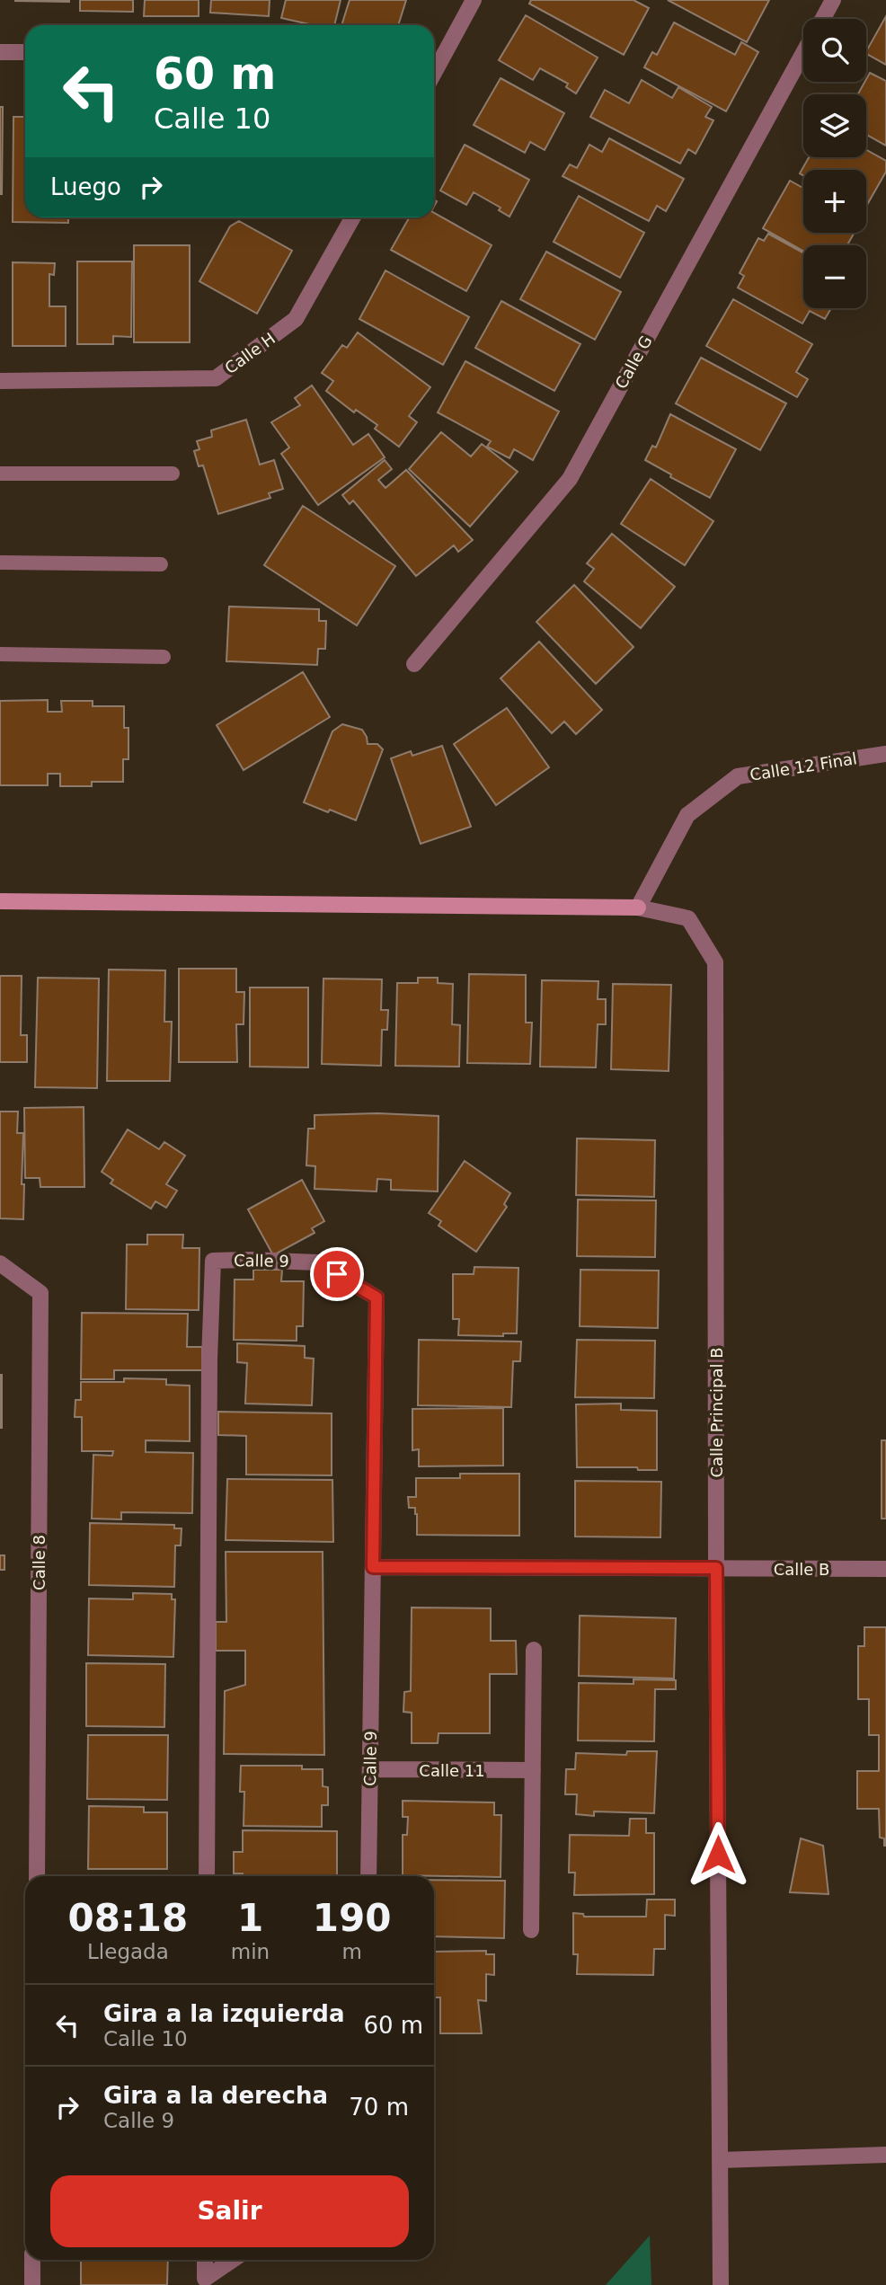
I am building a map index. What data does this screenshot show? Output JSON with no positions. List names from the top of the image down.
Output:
{
  "streets": {
    "street": [
      "Calle H",
      "Calle G",
      "Calle 12 Final",
      "Calle 9",
      "Calle Principal B",
      "Calle 8",
      "Calle B",
      "Calle 11"
    ]
  },
  "crossings": [
    ["Calle 12 Final", "Calle Principal B"],
    ["Calle 9", "Calle B"],
    ["Calle 9", "Calle 11"],
    ["Calle Principal B", "Calle B"]
  ],
  "page": {
    "map_buttons": ["+", "−"],
    "turn": ["60 m", "Calle 10"],
    "then": "Luego",
    "eta": [
      "08:18",
      "Llegada",
      "1",
      "min",
      "190",
      "m"
    ],
    "list": [
      {
        "name": "Gira a la izquierda",
        "note": "Calle 10",
        "value": "60 m"
      },
      {
        "name": "Gira a la derecha",
        "note": "Calle 9",
        "value": "70 m"
      }
    ],
    "buttons": "Salir"
  }
}
